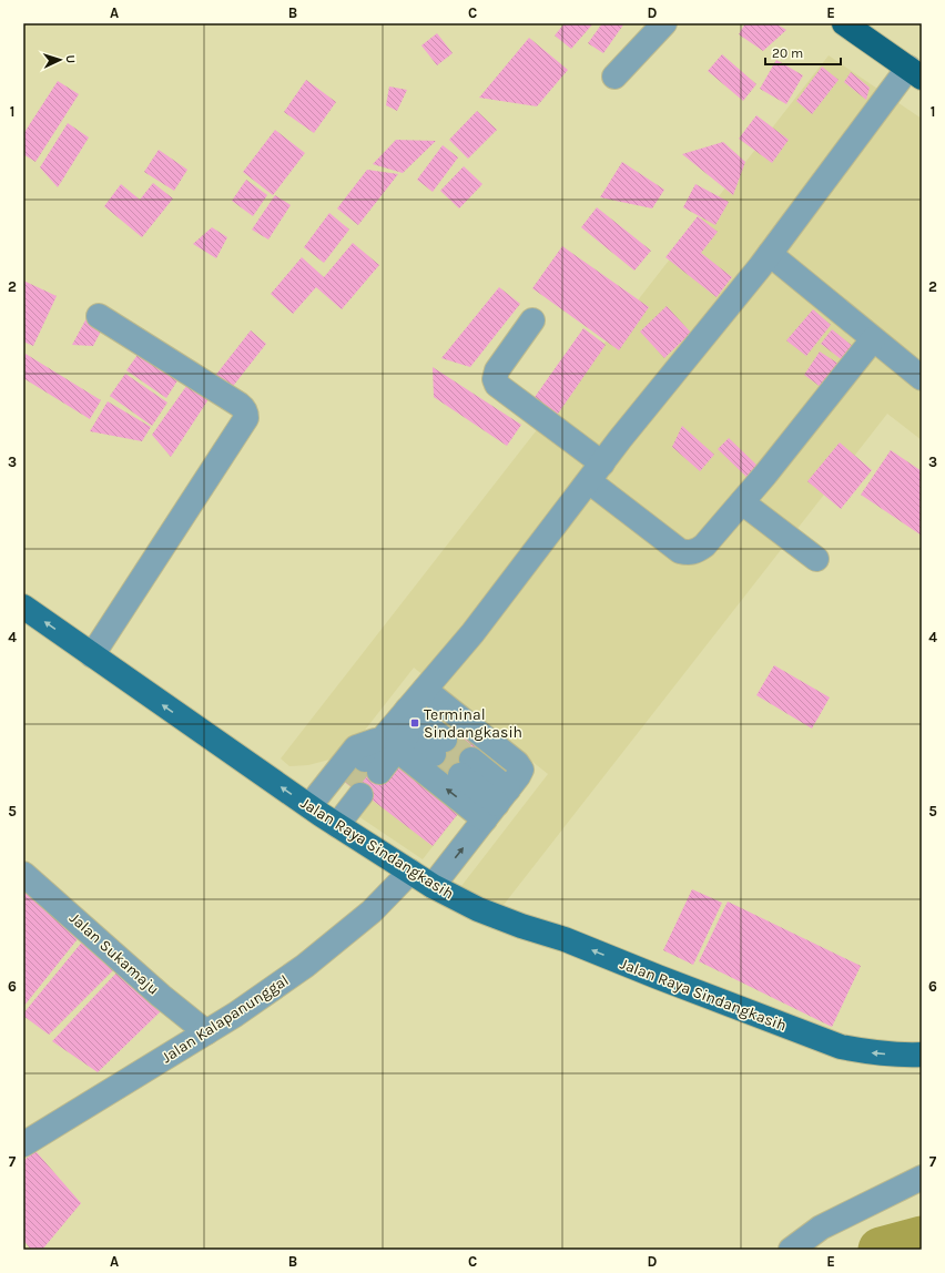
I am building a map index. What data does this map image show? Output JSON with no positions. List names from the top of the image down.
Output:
{
  "streets": {
    "main road": ["Jalan Raya Sindangkasih"],
    "street": ["Jalan Sukamaju", "Jalan Kalapanunggal"]
  },
  "crossings": [
    ["Jalan Raya Sindangkasih", "Jalan Kalapanunggal"],
    ["Jalan Sukamaju", "Jalan Kalapanunggal"]
  ],
  "one_way": ["Jalan Raya Sindangkasih"],
  "places": {
    "transit": ["Terminal Sindangkasih"]
  },
  "scale_bar": "20 m",
  "north": "right",
  "grid": {
    "columns": [
      "A",
      "B",
      "C",
      "D",
      "E"
    ],
    "rows": [
      "1",
      "2",
      "3",
      "4",
      "5",
      "6",
      "7"
    ]
  }
}
